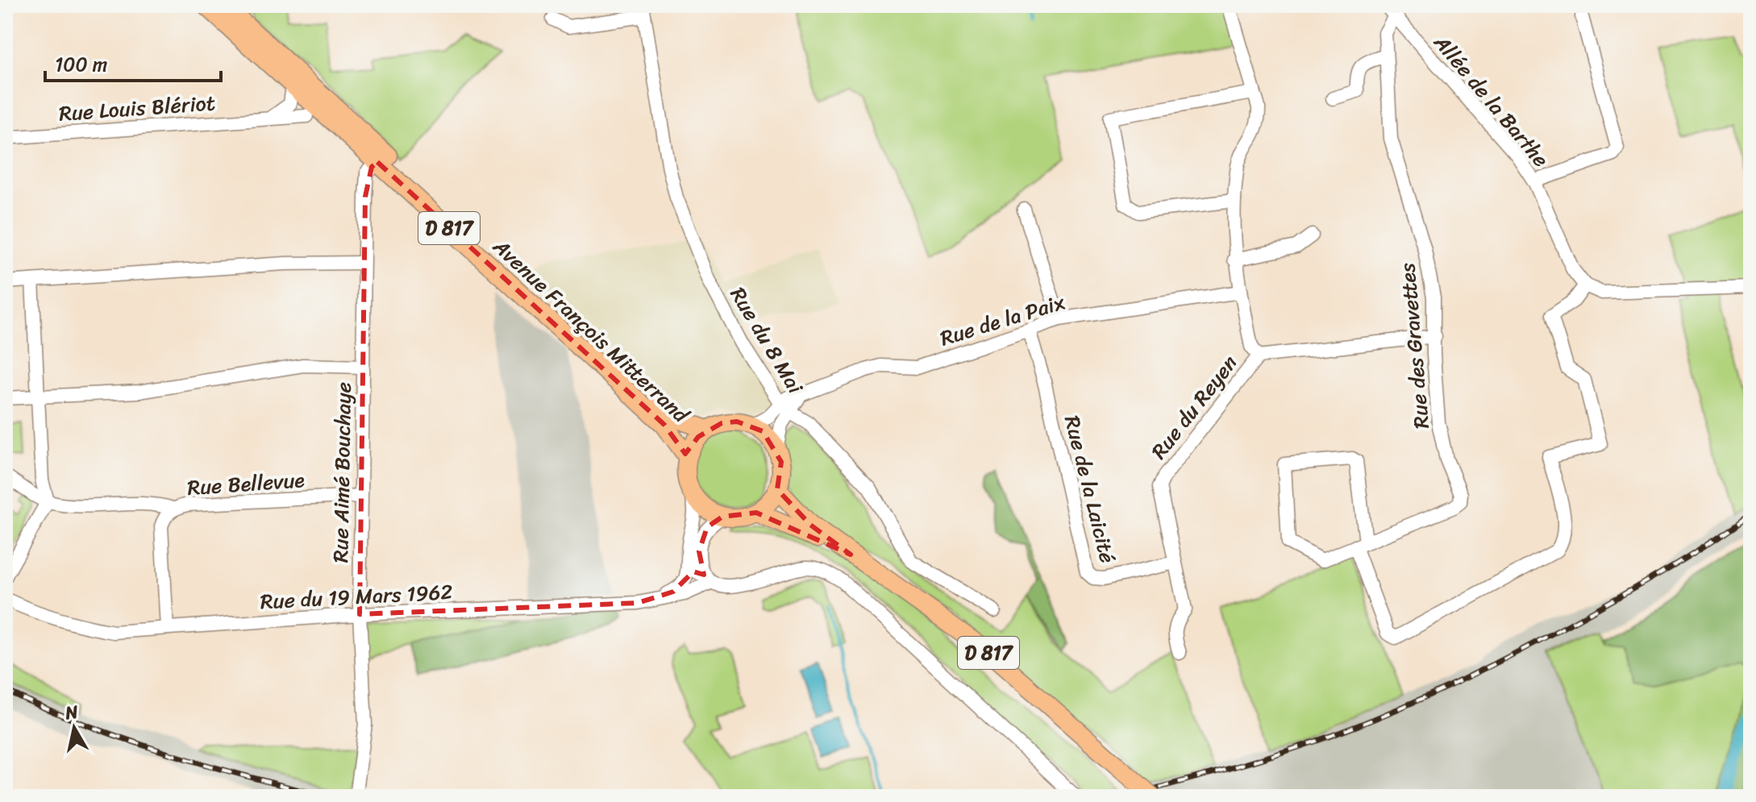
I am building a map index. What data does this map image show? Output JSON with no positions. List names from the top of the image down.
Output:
{
  "streets": {
    "main road": ["D 817", "Avenue François Mitterrand"],
    "street": [
      "Allée de la Barthe",
      "Rue Louis Blériot",
      "Rue de la Paix",
      "Rue du 8 Mai",
      "Rue des Gravettes",
      "Rue du Reyen",
      "Rue Aimé Bouchaye",
      "Rue Bellevue",
      "Rue de la Laicité",
      "Rue du 19 Mars 1962"
    ]
  },
  "crossings": [
    ["Allée de la Barthe", "Rue des Gravettes"],
    ["D 817", "Avenue François Mitterrand"],
    ["Rue de la Paix", "Rue du 8 Mai"],
    ["Rue de la Paix", "Rue de la Laicité"],
    ["Avenue François Mitterrand", "Rue Aimé Bouchaye"],
    ["Rue des Gravettes", "Rue du Reyen"],
    ["Rue du Reyen", "Rue de la Laicité"],
    ["Rue Aimé Bouchaye", "Rue Bellevue"],
    ["Rue Aimé Bouchaye", "Rue du 19 Mars 1962"],
    ["Rue Bellevue", "Rue du 19 Mars 1962"]
  ],
  "scale_bar": "100 m",
  "north": "top"
}
